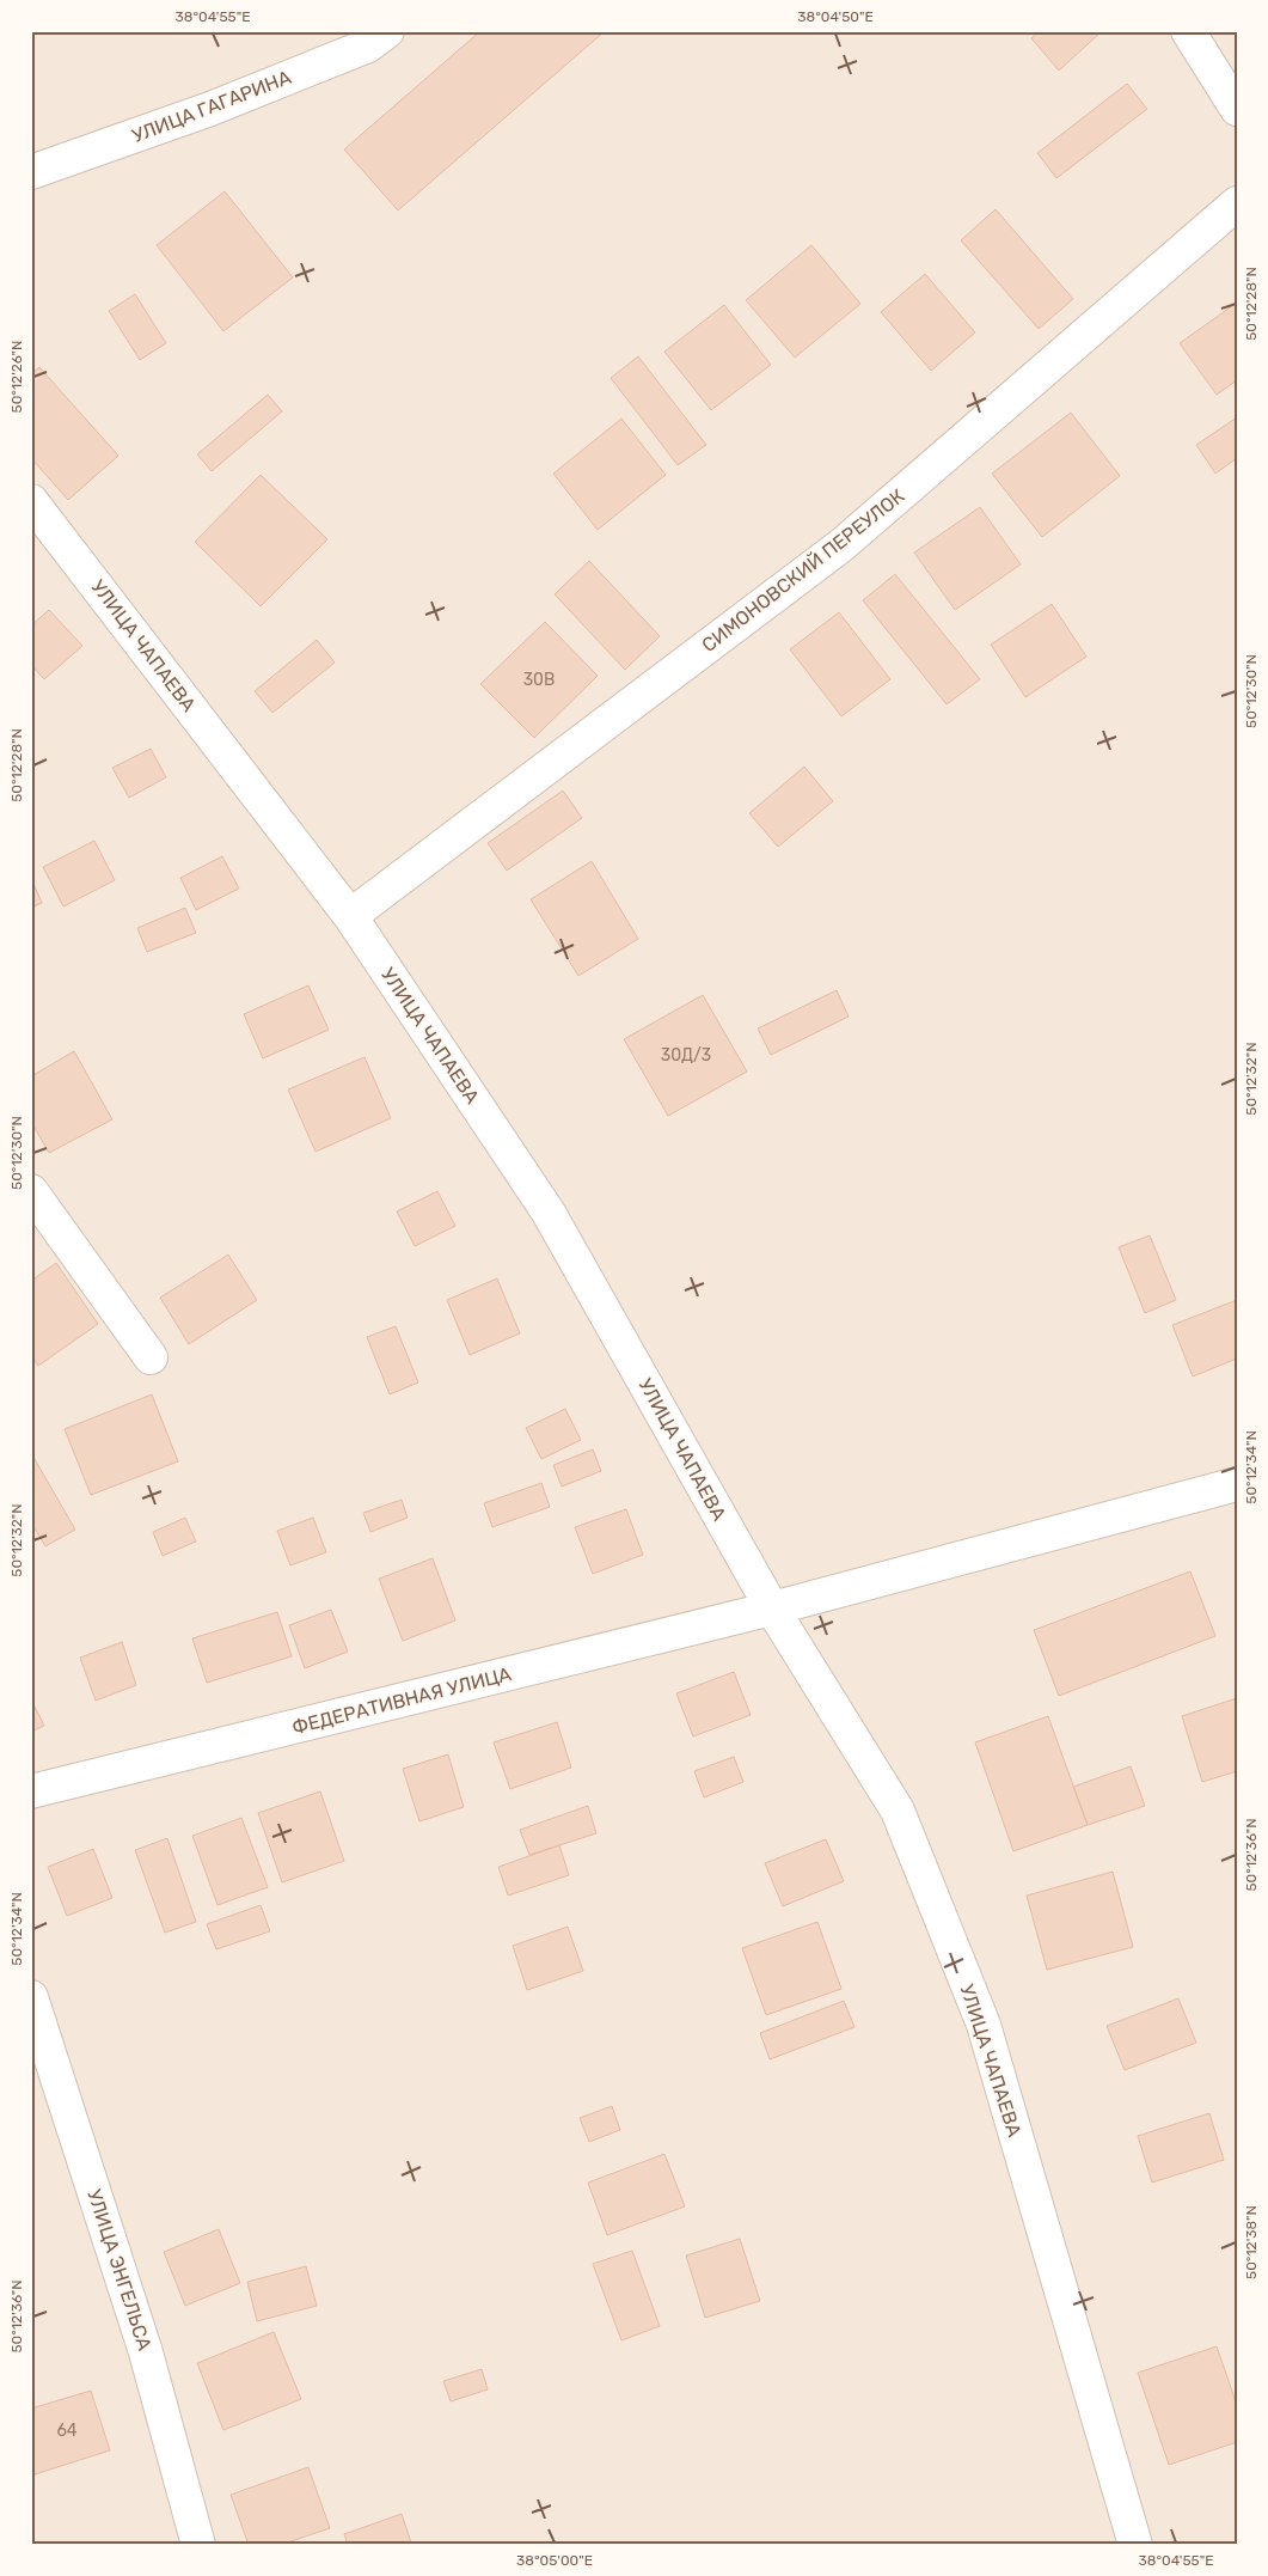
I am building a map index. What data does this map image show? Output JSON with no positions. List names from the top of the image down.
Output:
{
  "streets": {
    "street": [
      "УЛИЦА ГАГАРИНА",
      "СИМОНОВСКИЙ ПЕРЕУЛОК",
      "УЛИЦА ЧАПАЕВА",
      "ФЕДЕРАТИВНАЯ УЛИЦА",
      "УЛИЦА ЭНГЕЛЬСА"
    ]
  },
  "crossings": [
    ["СИМОНОВСКИЙ ПЕРЕУЛОК", "УЛИЦА ЧАПАЕВА"],
    ["УЛИЦА ЧАПАЕВА", "ФЕДЕРАТИВНАЯ УЛИЦА"]
  ],
  "house_numbers": ["30В", "30Д/3", "64"],
  "coordinates": [
    "38°04'55\"E",
    "38°04'50\"E",
    "50°12'28\"N",
    "50°12'26\"N",
    "50°12'30\"N",
    "50°12'32\"N",
    "50°12'34\"N",
    "50°12'36\"N",
    "50°12'38\"N",
    "38°05'00\"E"
  ]
}
